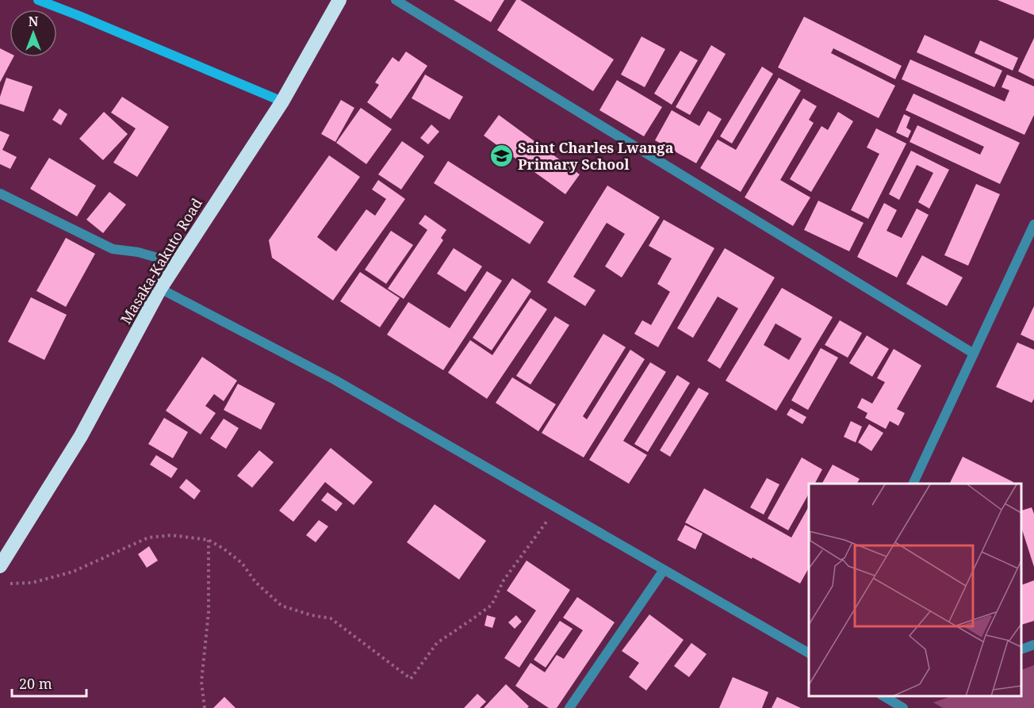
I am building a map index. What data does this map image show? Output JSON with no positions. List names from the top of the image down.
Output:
{
  "streets": {
    "highway": ["Masaka-Kakuto Road"]
  },
  "places": {
    "school or university": ["Saint Charles Lwanga Primary School"]
  },
  "scale_bar": "20 m",
  "north": "top"
}
